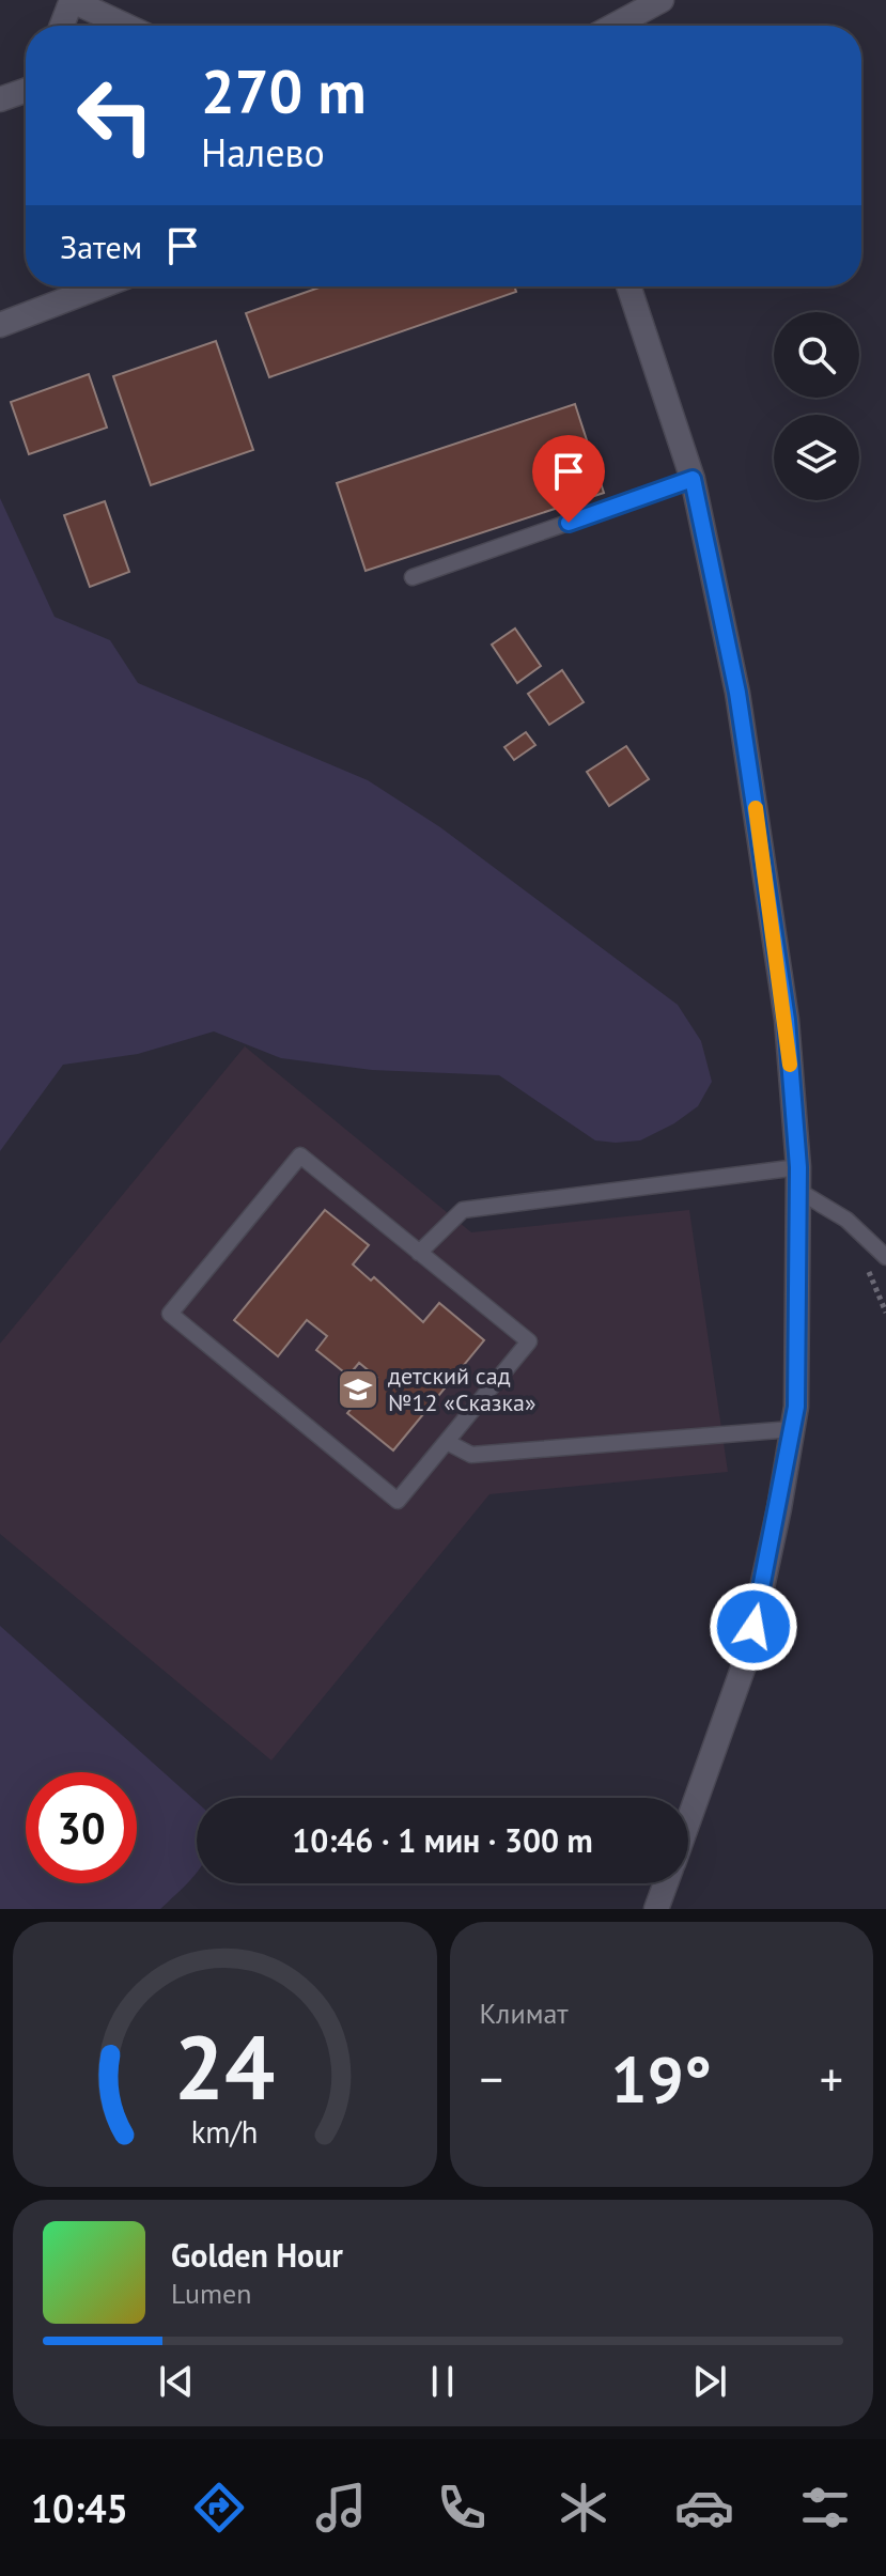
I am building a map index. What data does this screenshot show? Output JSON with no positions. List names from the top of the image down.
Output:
{
  "places": {
    "school or university": ["детский сад №12 «Сказка»"]
  },
  "page": {
    "turn": ["270 m", "Налево"],
    "then": "Затем",
    "limit": "30",
    "trip": "10:46 · 1 мин · 300 m",
    "tile": "Климат",
    "heat": ["−", "19°", "+"],
    "song": ["Golden Hour", "Lumen"],
    "tabs": "10:45",
    "gauge": ["24", "km/h"]
  }
}
